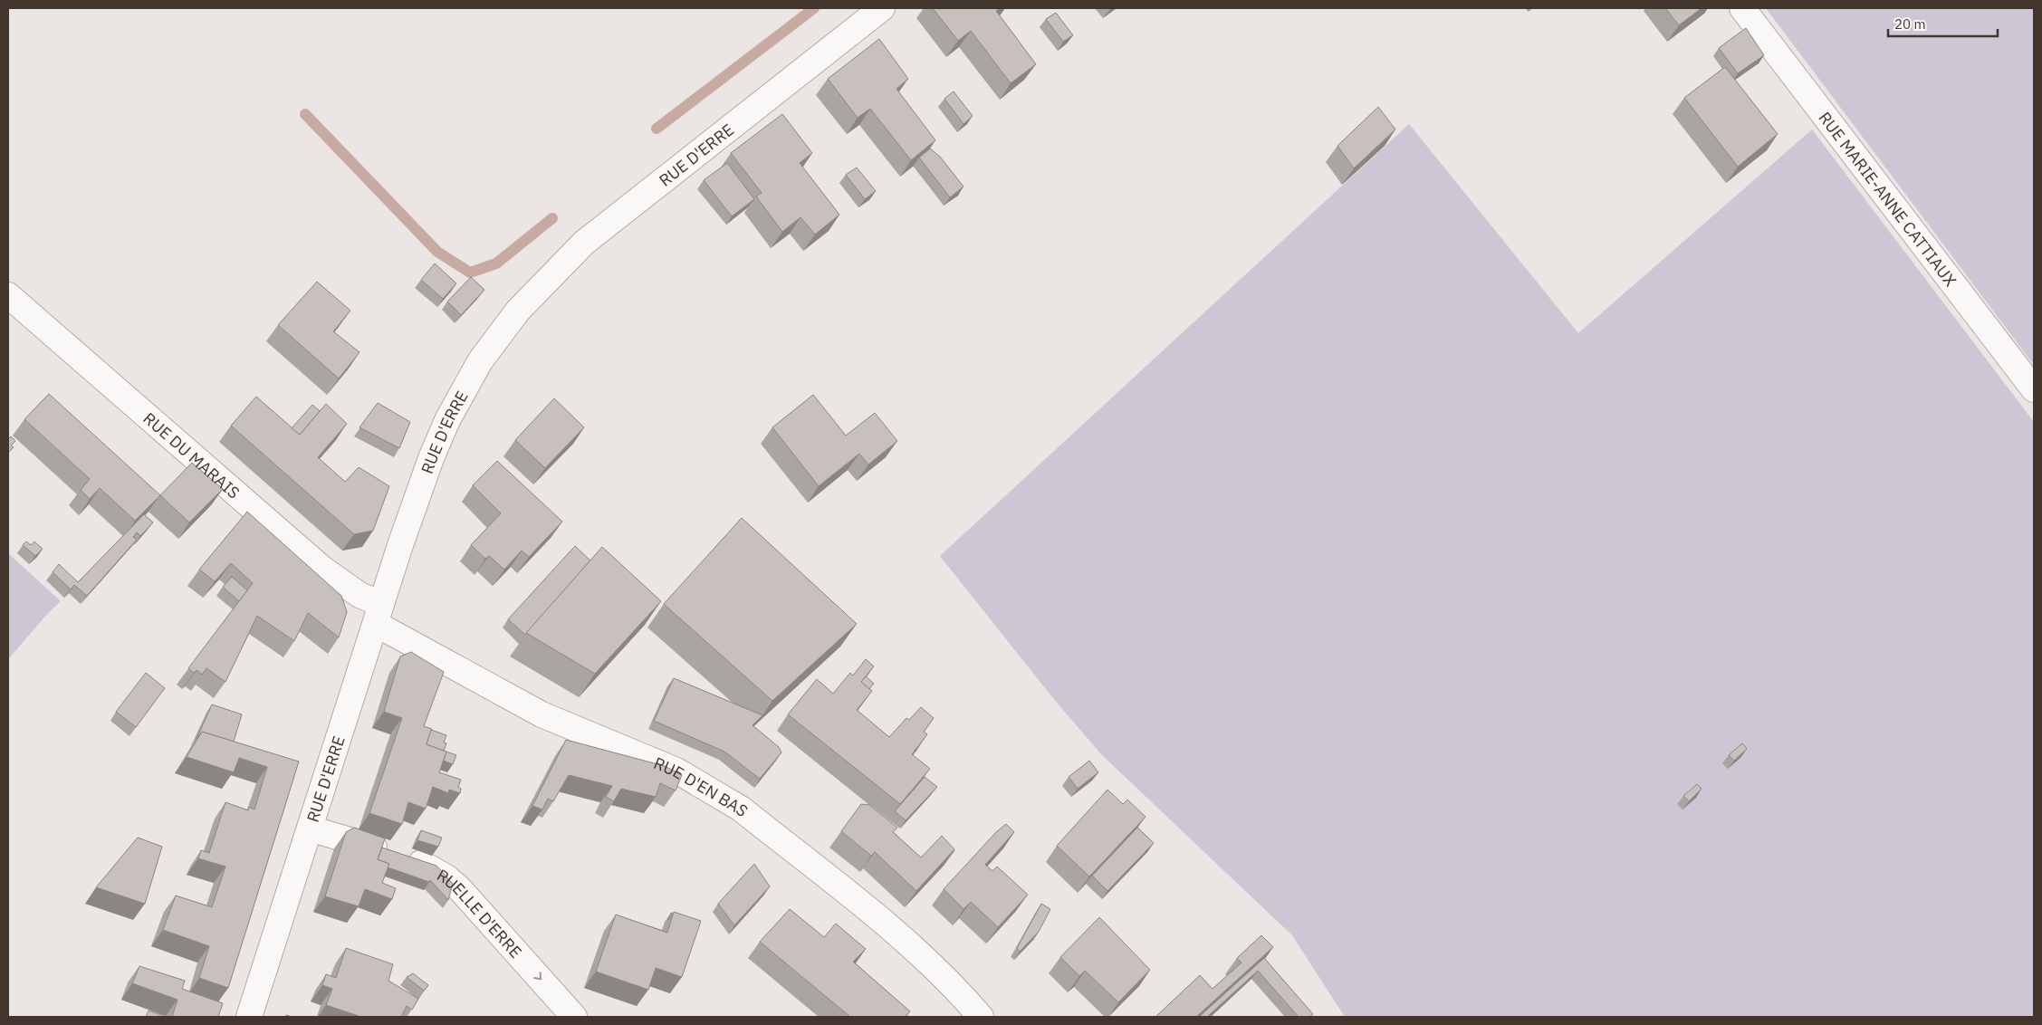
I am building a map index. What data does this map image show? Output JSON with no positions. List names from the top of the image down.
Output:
{
  "streets": {
    "street": [
      "RUE D'ERRE",
      "RUE MARIE-ANNE CATTIAUX",
      "RUE DU MARAIS",
      "RUE D'EN BAS",
      "RUELLE D'ERRE"
    ]
  },
  "crossings": [
    ["RUE D'ERRE", "RUE DU MARAIS"],
    ["RUE D'ERRE", "RUE D'EN BAS"],
    ["RUE D'ERRE", "RUELLE D'ERRE"],
    ["RUE DU MARAIS", "RUE D'EN BAS"]
  ],
  "one_way": ["RUELLE D'ERRE"],
  "scale_bar": "20 m"
}
